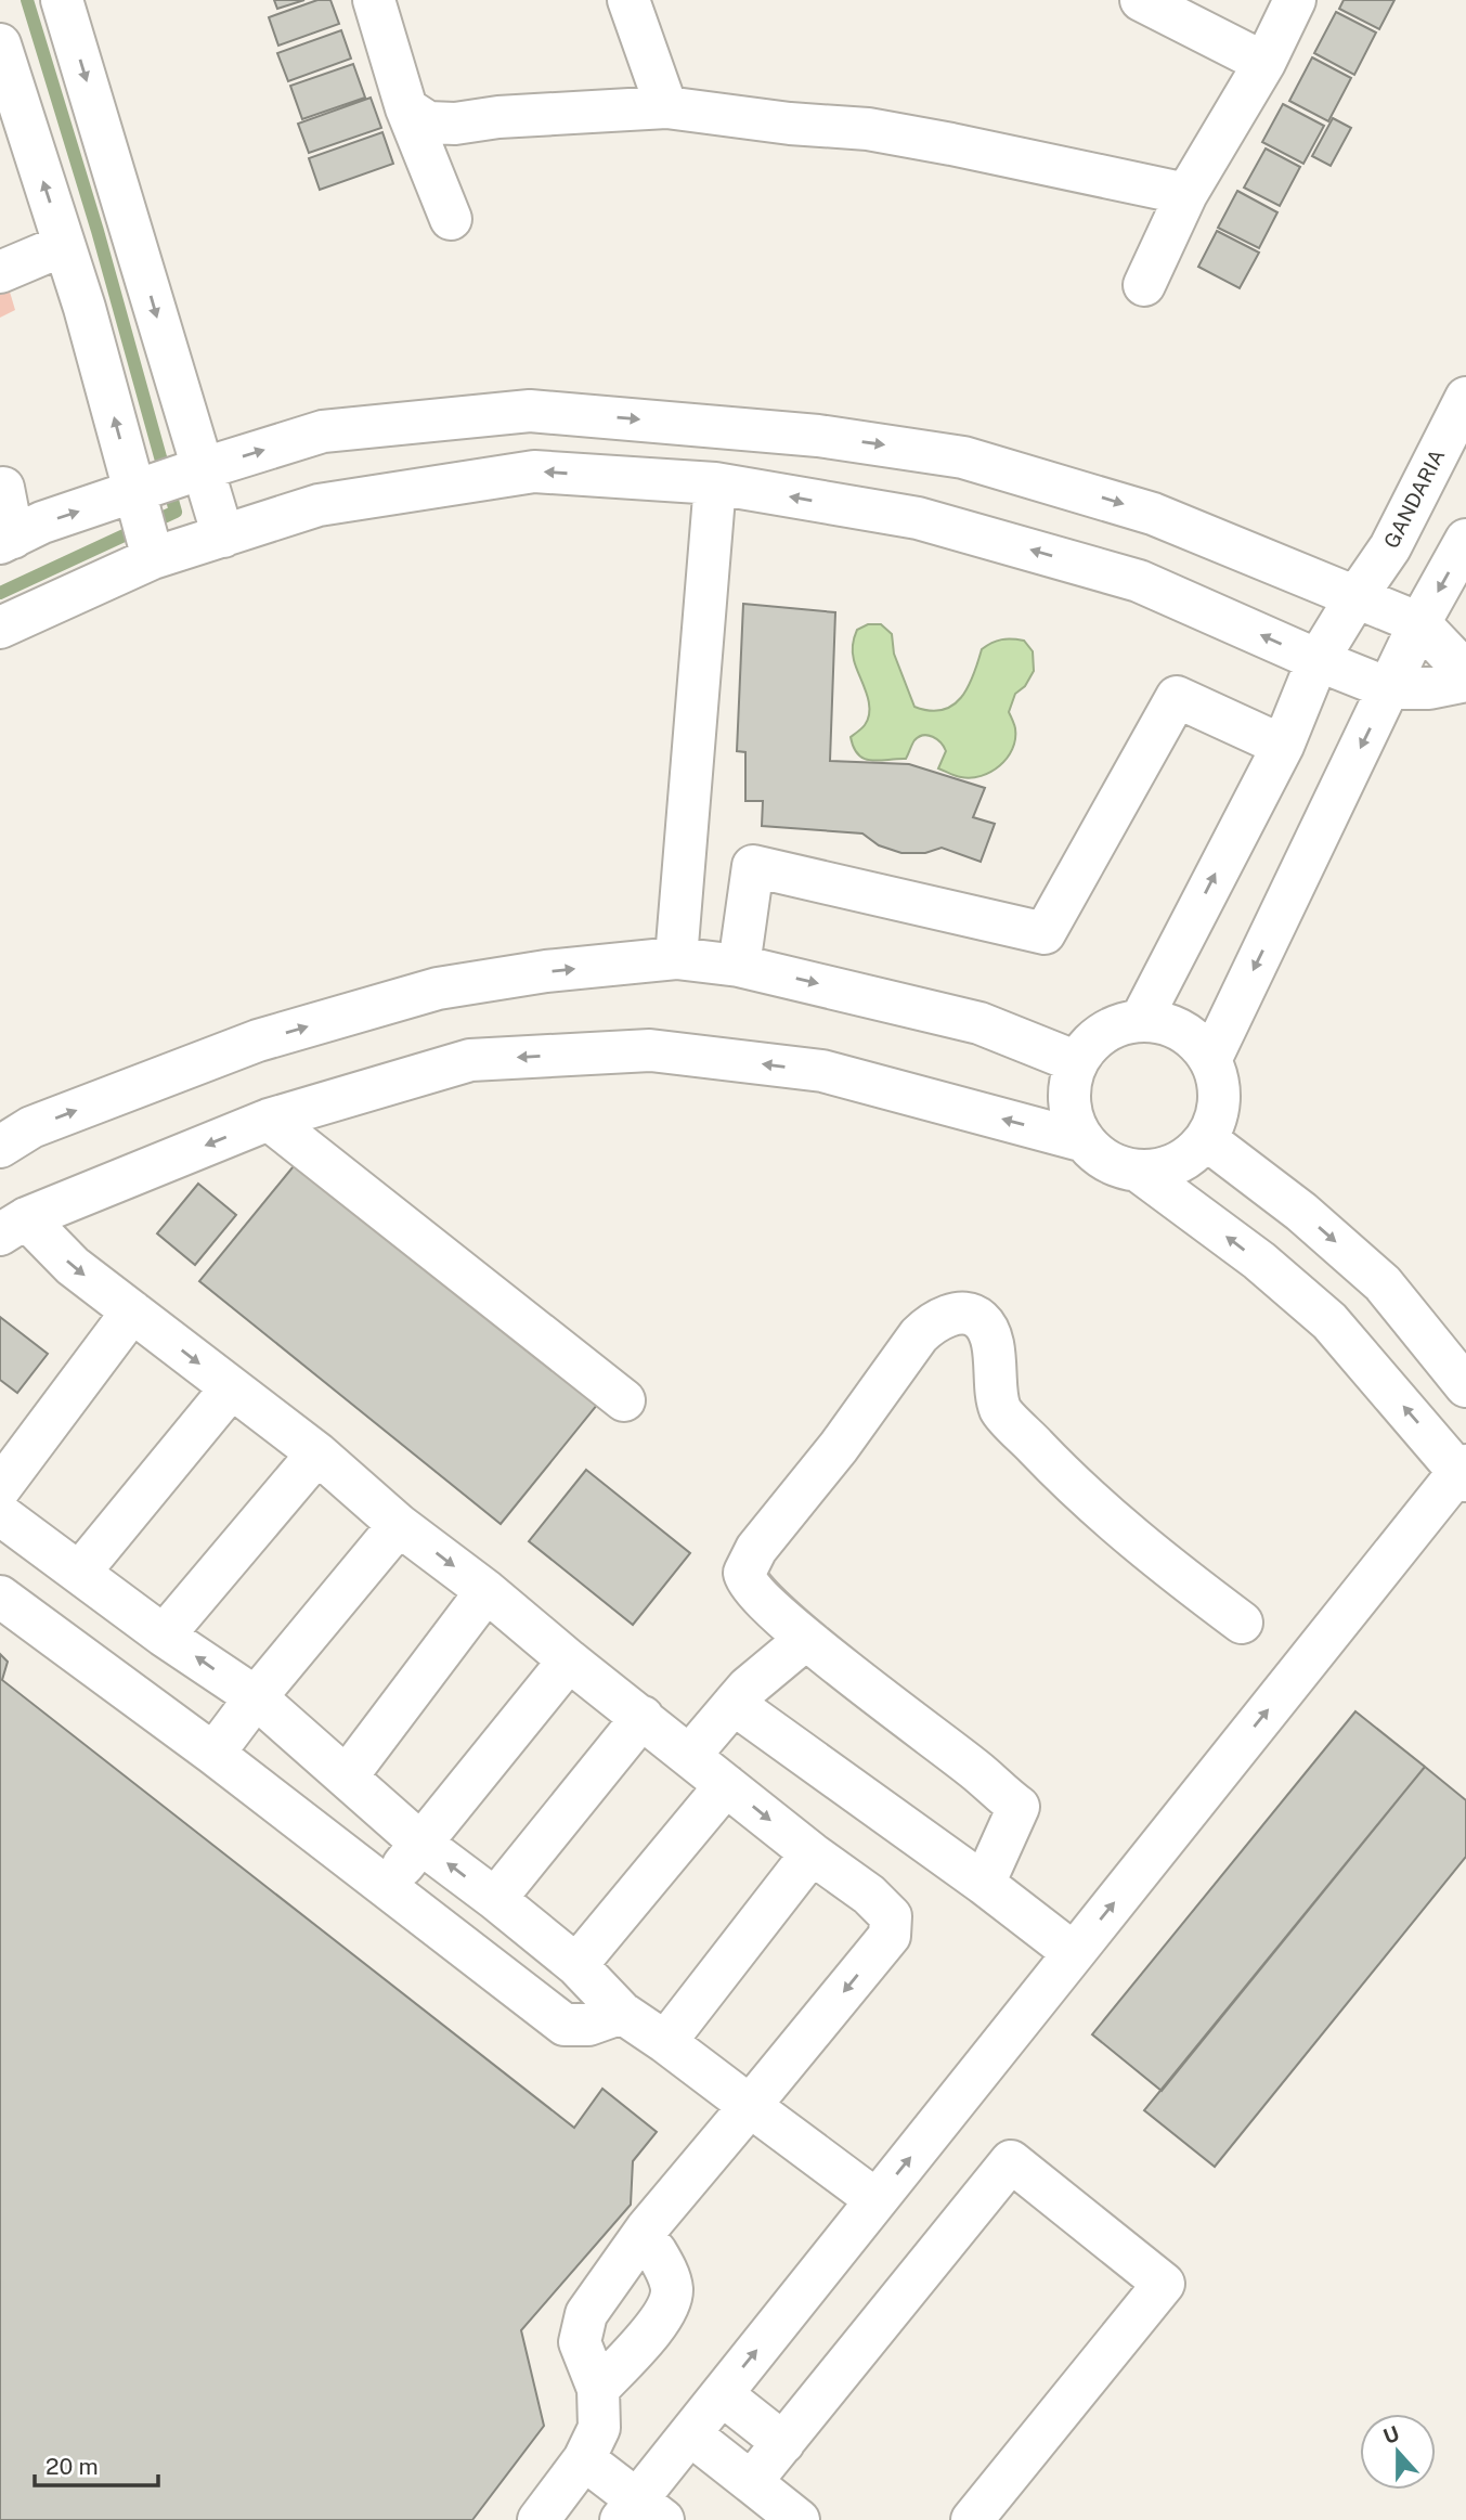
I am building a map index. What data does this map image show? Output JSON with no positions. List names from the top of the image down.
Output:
{
  "streets": {
    "street": ["GANDARIA"]
  },
  "scale_bar": "20 m",
  "north": "top"
}
